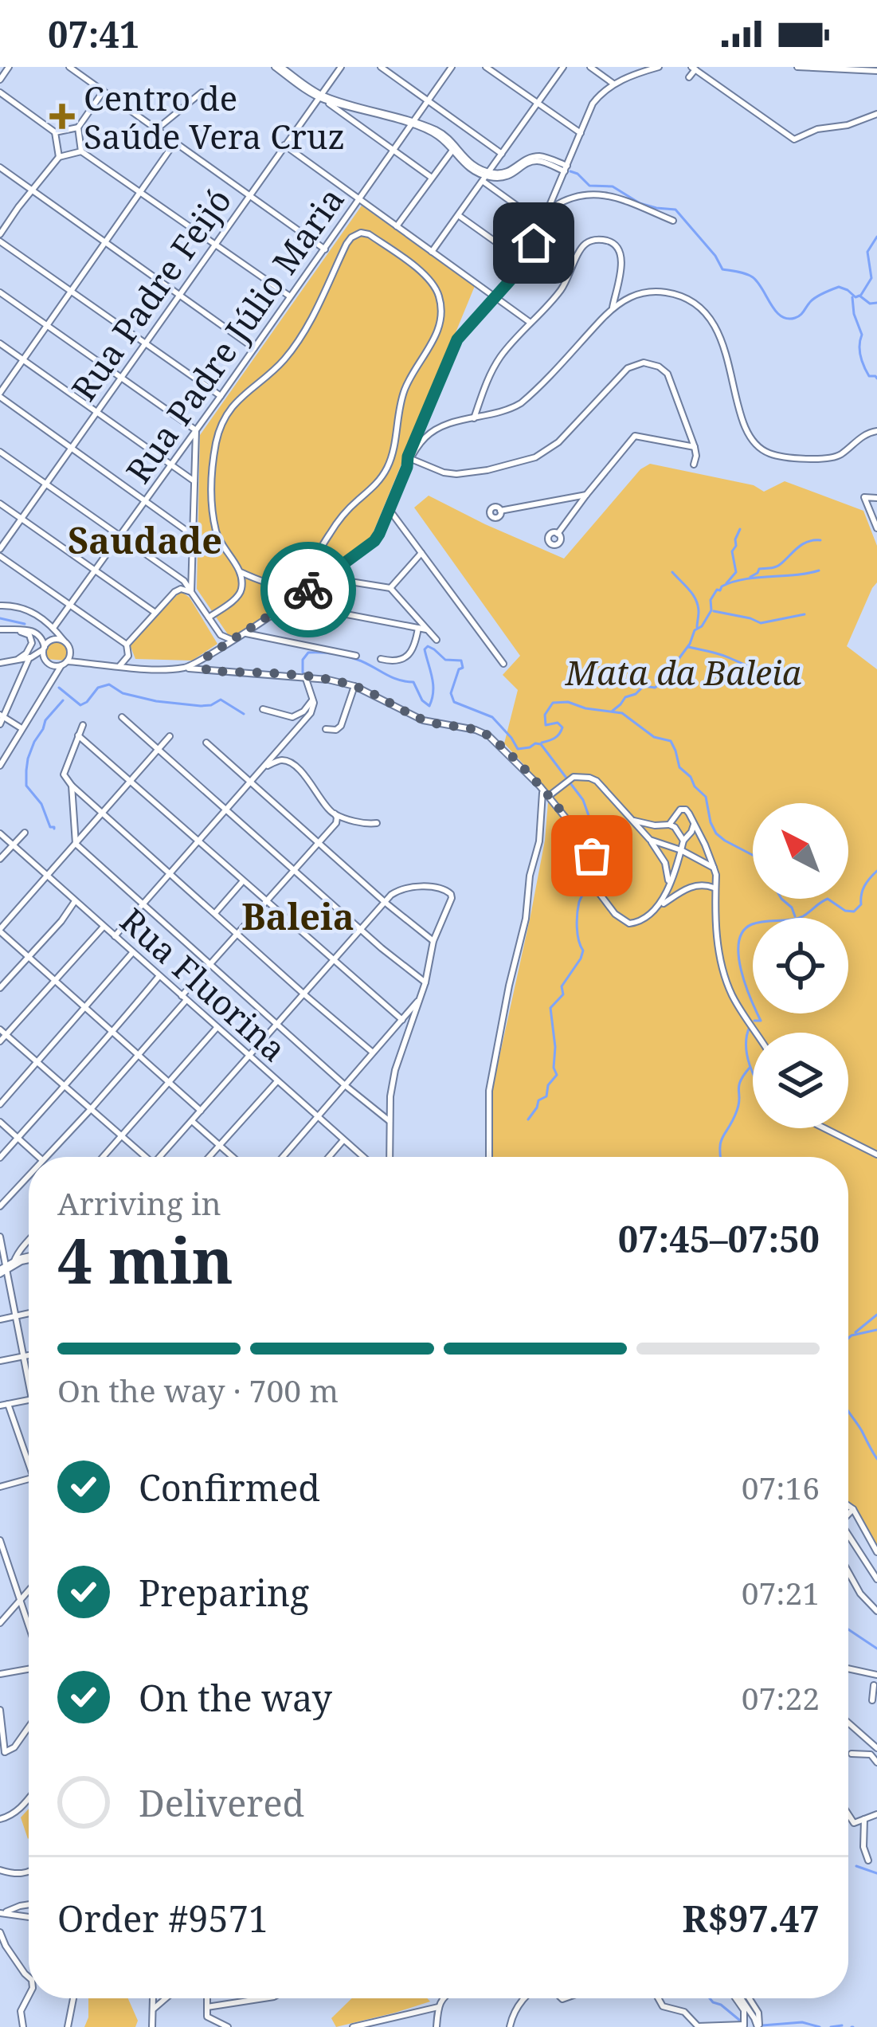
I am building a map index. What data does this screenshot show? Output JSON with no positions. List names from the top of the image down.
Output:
{
  "streets": {
    "street": ["Rua Padre Feijó", "Rua Padre Júlio Maria", "Rua Fluorina"]
  },
  "districts": ["Saudade", "Baleia"],
  "parks": ["Mata da Baleia"],
  "places": {
    "health": ["Centro de Saúde Vera Cruz"]
  },
  "north": "top left",
  "page": {
    "status": "07:41",
    "heading": ["4 min", "Arriving in", "07:45–07:50"],
    "panel": ["Order #9571", "R$97.47"],
    "bar": "On the way · 700 m",
    "list": [
      ["Confirmed", "07:16"],
      ["Preparing", "07:21"],
      ["On the way", "07:22"],
      "Delivered"
    ]
  }
}
